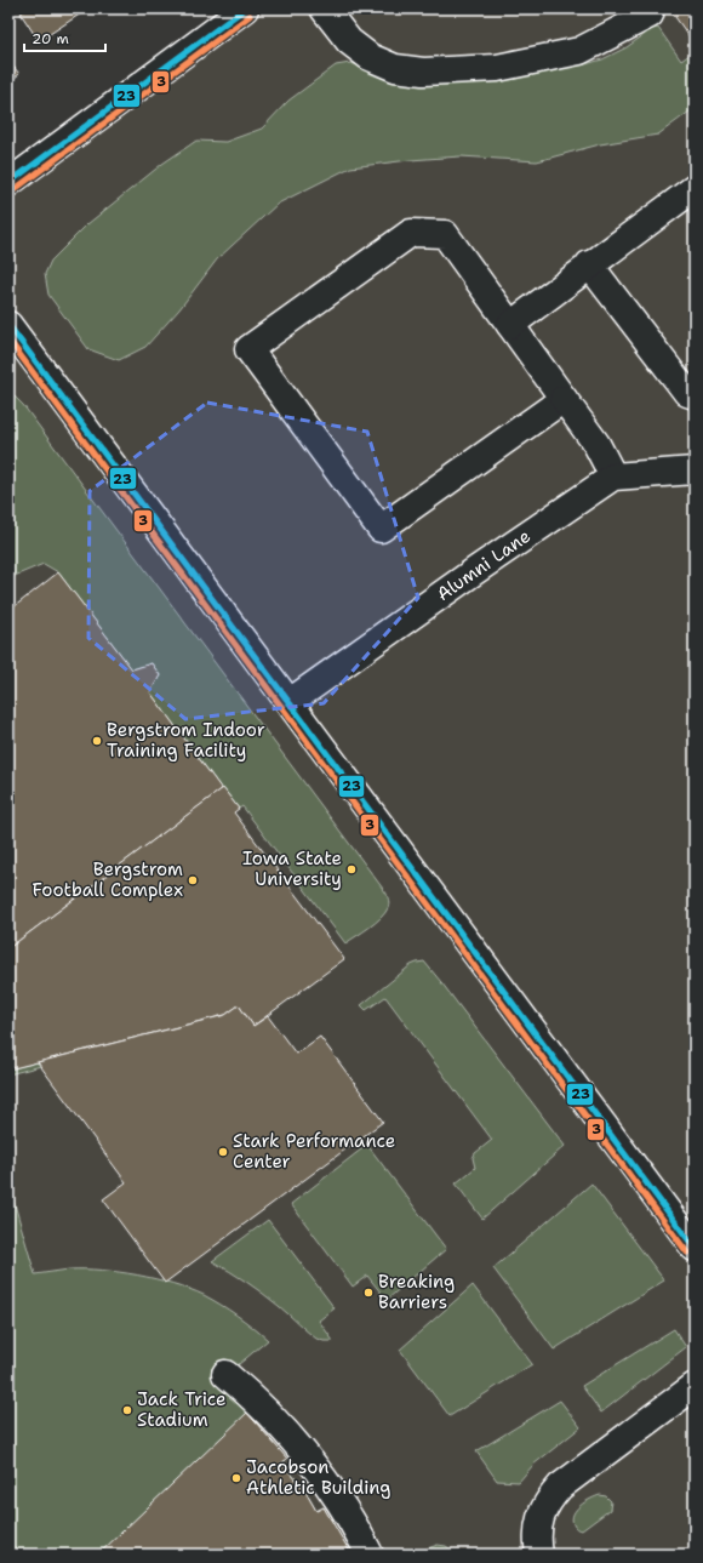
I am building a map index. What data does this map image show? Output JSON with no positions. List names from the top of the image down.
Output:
{
  "streets": {
    "street": ["Alumni Lane"]
  },
  "places": [
    "Bergstrom Indoor Training Facility",
    "Iowa State University",
    "Bergstrom Football Complex",
    "Stark Performance Center",
    "Breaking Barriers",
    "Jack Trice Stadium",
    "Jacobson Athletic Building"
  ],
  "lines": ["transit line 23", "transit line 3"],
  "scale_bar": "20 m"
}
